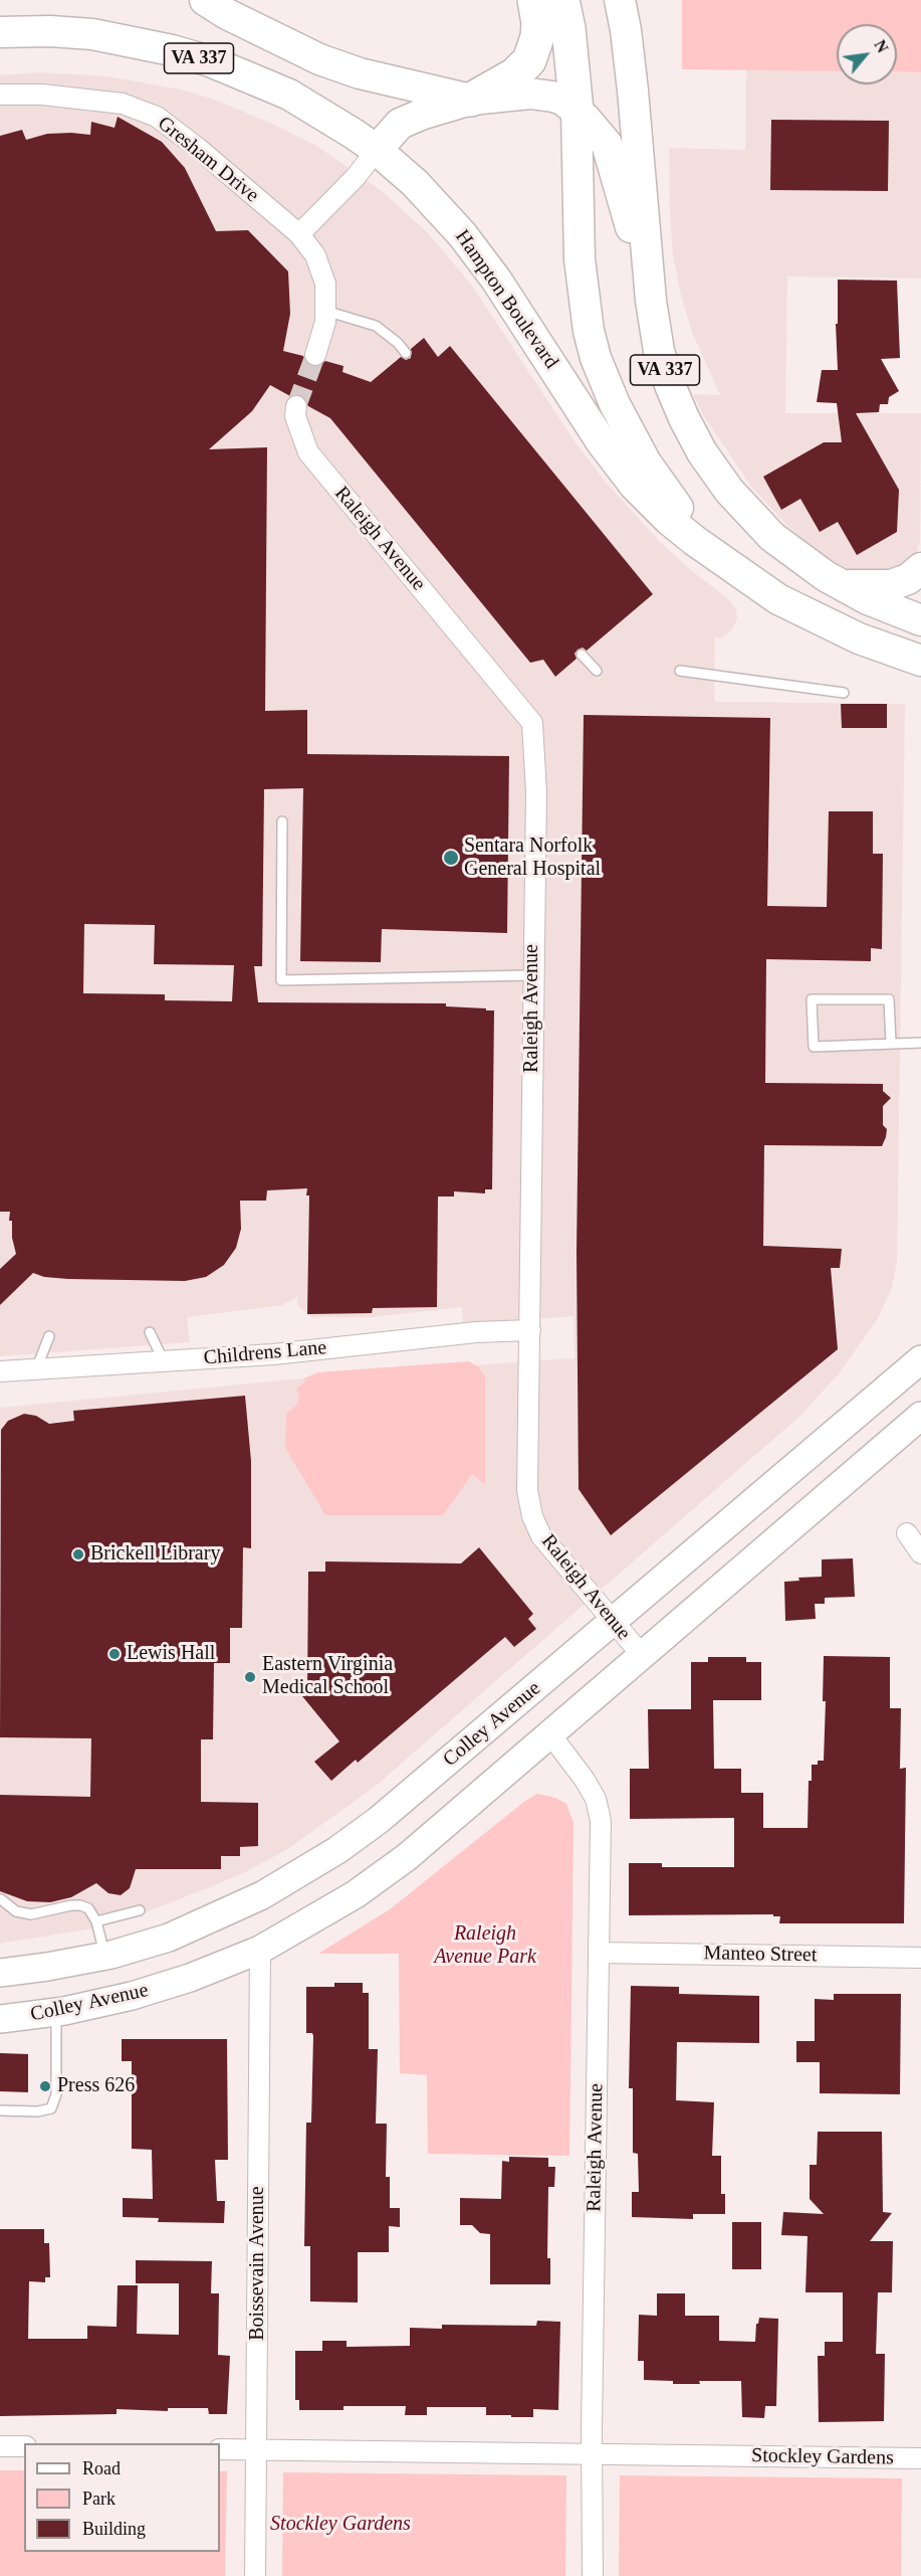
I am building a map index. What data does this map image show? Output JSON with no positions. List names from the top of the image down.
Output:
{
  "streets": {
    "main road": ["VA 337", "Hampton Boulevard", "Colley Avenue"],
    "street": [
      "Gresham Drive",
      "Raleigh Avenue",
      "Childrens Lane",
      "Manteo Street",
      "Boissevain Avenue",
      "Stockley Gardens"
    ]
  },
  "crossings": [
    ["Raleigh Avenue", "Childrens Lane"],
    ["Raleigh Avenue", "Colley Avenue"],
    ["Raleigh Avenue", "Manteo Street"],
    ["Raleigh Avenue", "Stockley Gardens"],
    ["Colley Avenue", "Boissevain Avenue"],
    ["Boissevain Avenue", "Stockley Gardens"]
  ],
  "parks": ["Raleigh Avenue Park", "Stockley Gardens"],
  "places": [
    "Sentara Norfolk General Hospital",
    "Brickell Library",
    "Lewis Hall",
    "Eastern Virginia Medical School",
    "Press 626"
  ],
  "legend": ["Road", "Park", "Building"],
  "north": "top right"
}
